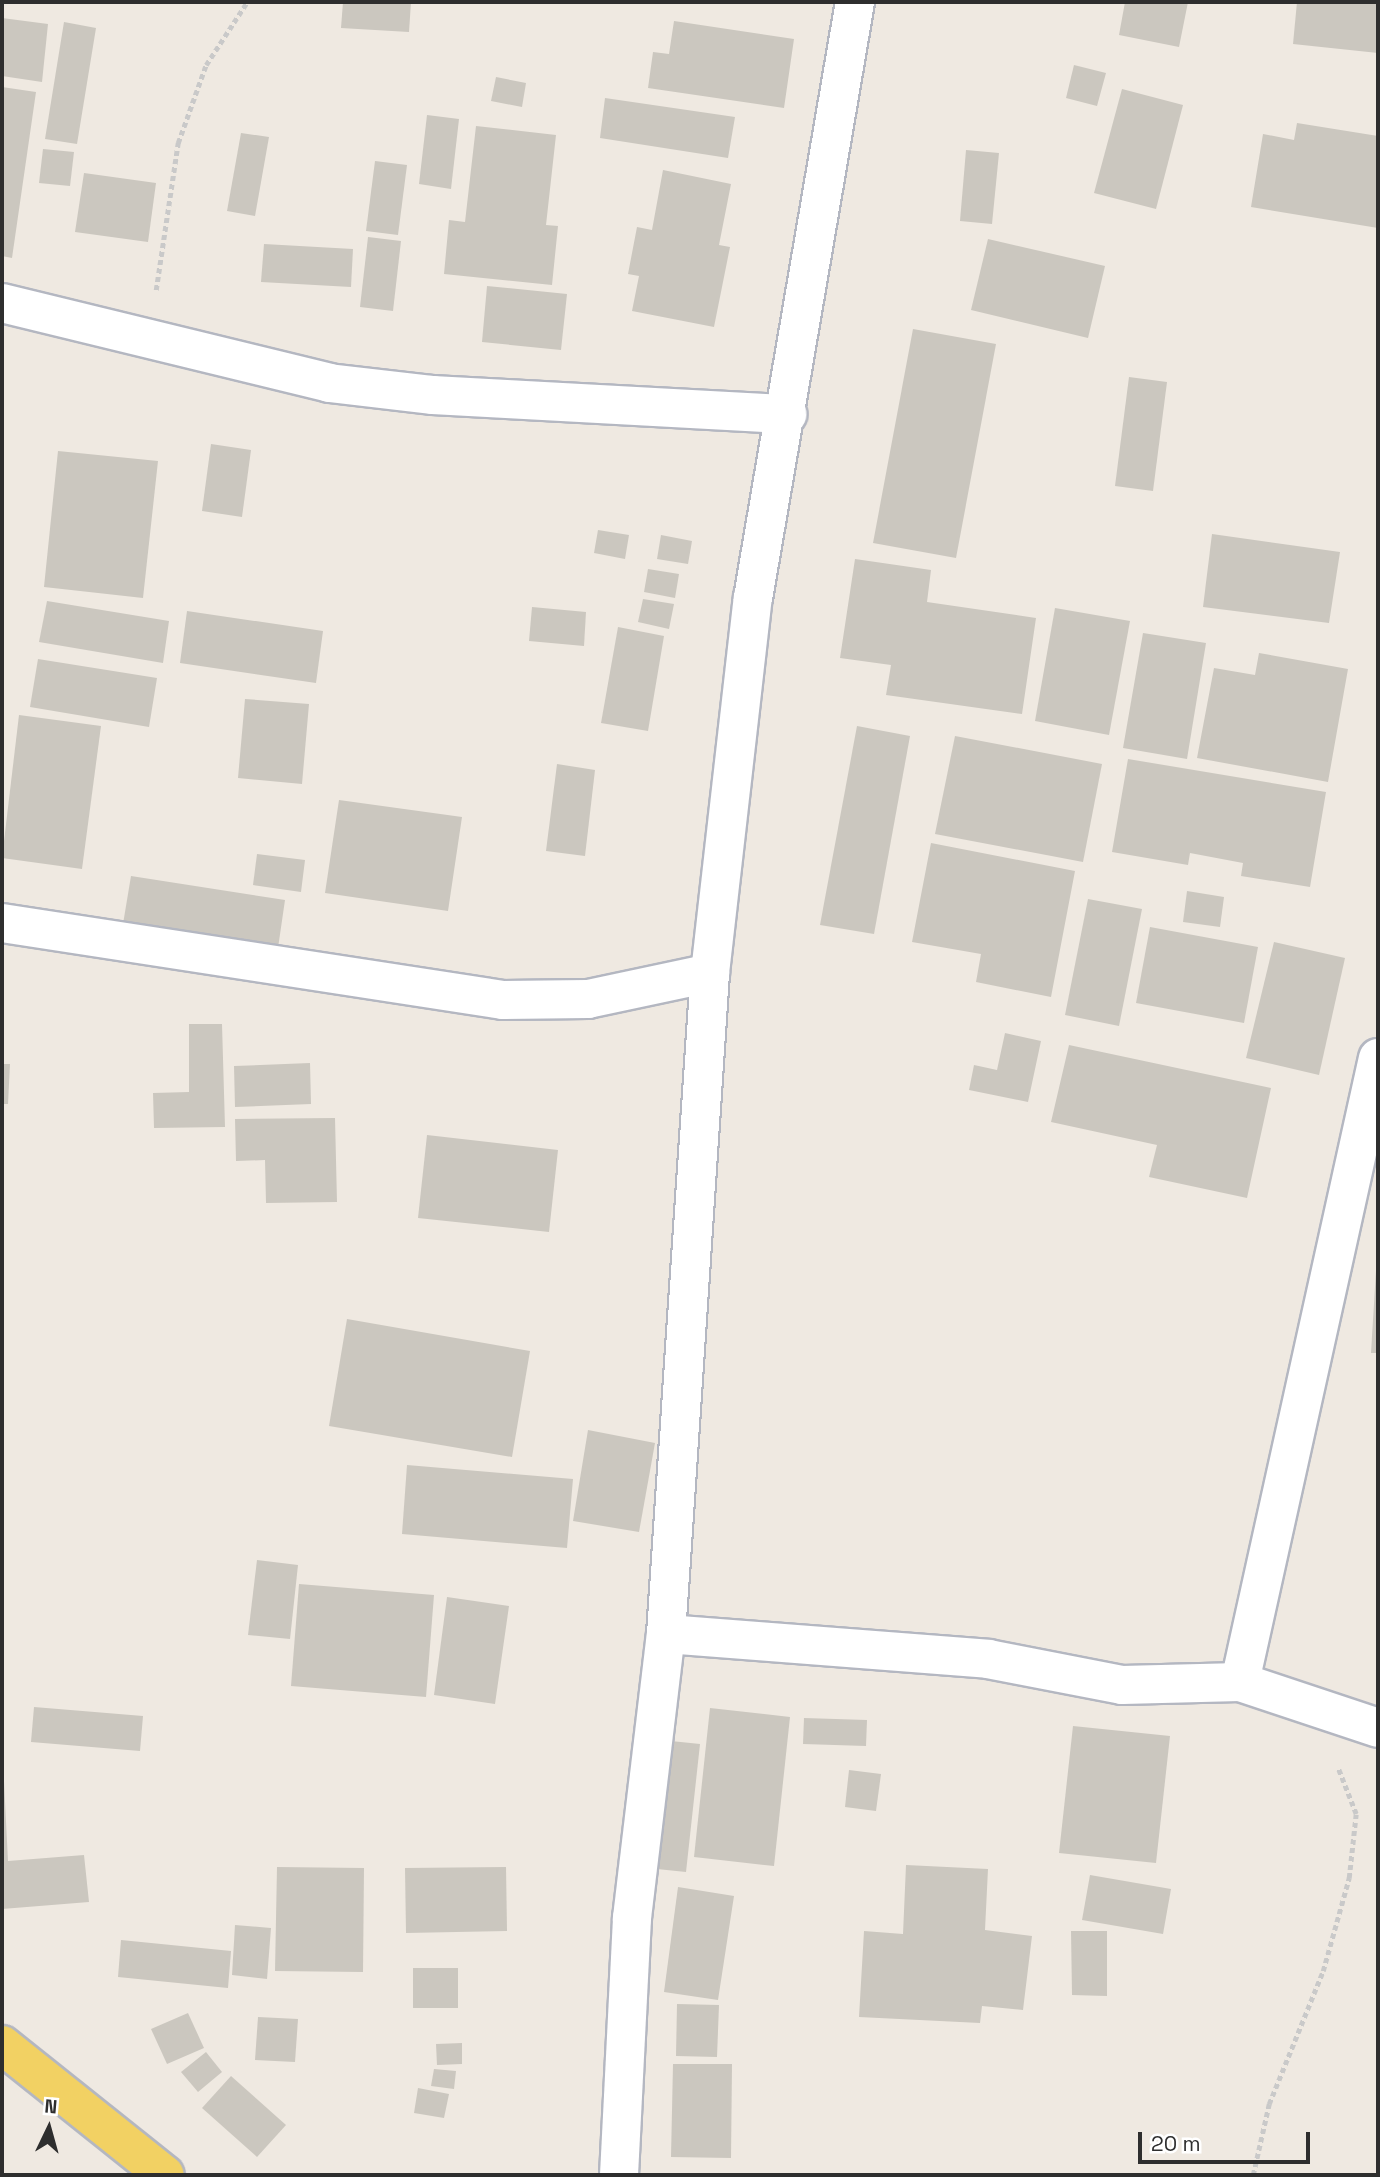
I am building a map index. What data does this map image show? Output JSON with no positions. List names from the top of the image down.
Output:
{
  "scale_bar": "20 m",
  "north": "top"
}
